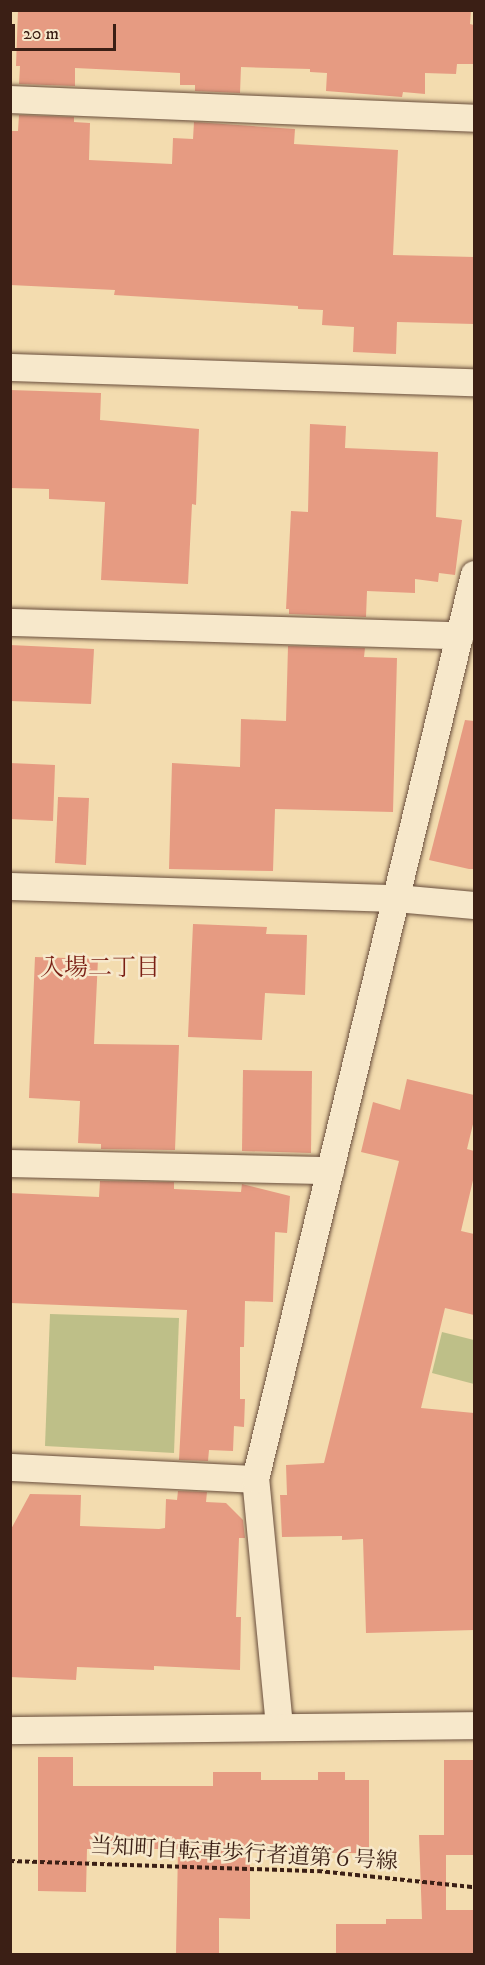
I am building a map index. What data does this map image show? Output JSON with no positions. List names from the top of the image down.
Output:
{
  "streets": {
    "path": ["当知町自転車歩行者道第６号線"]
  },
  "districts": ["入場二丁目"],
  "scale_bar": "20 m"
}
